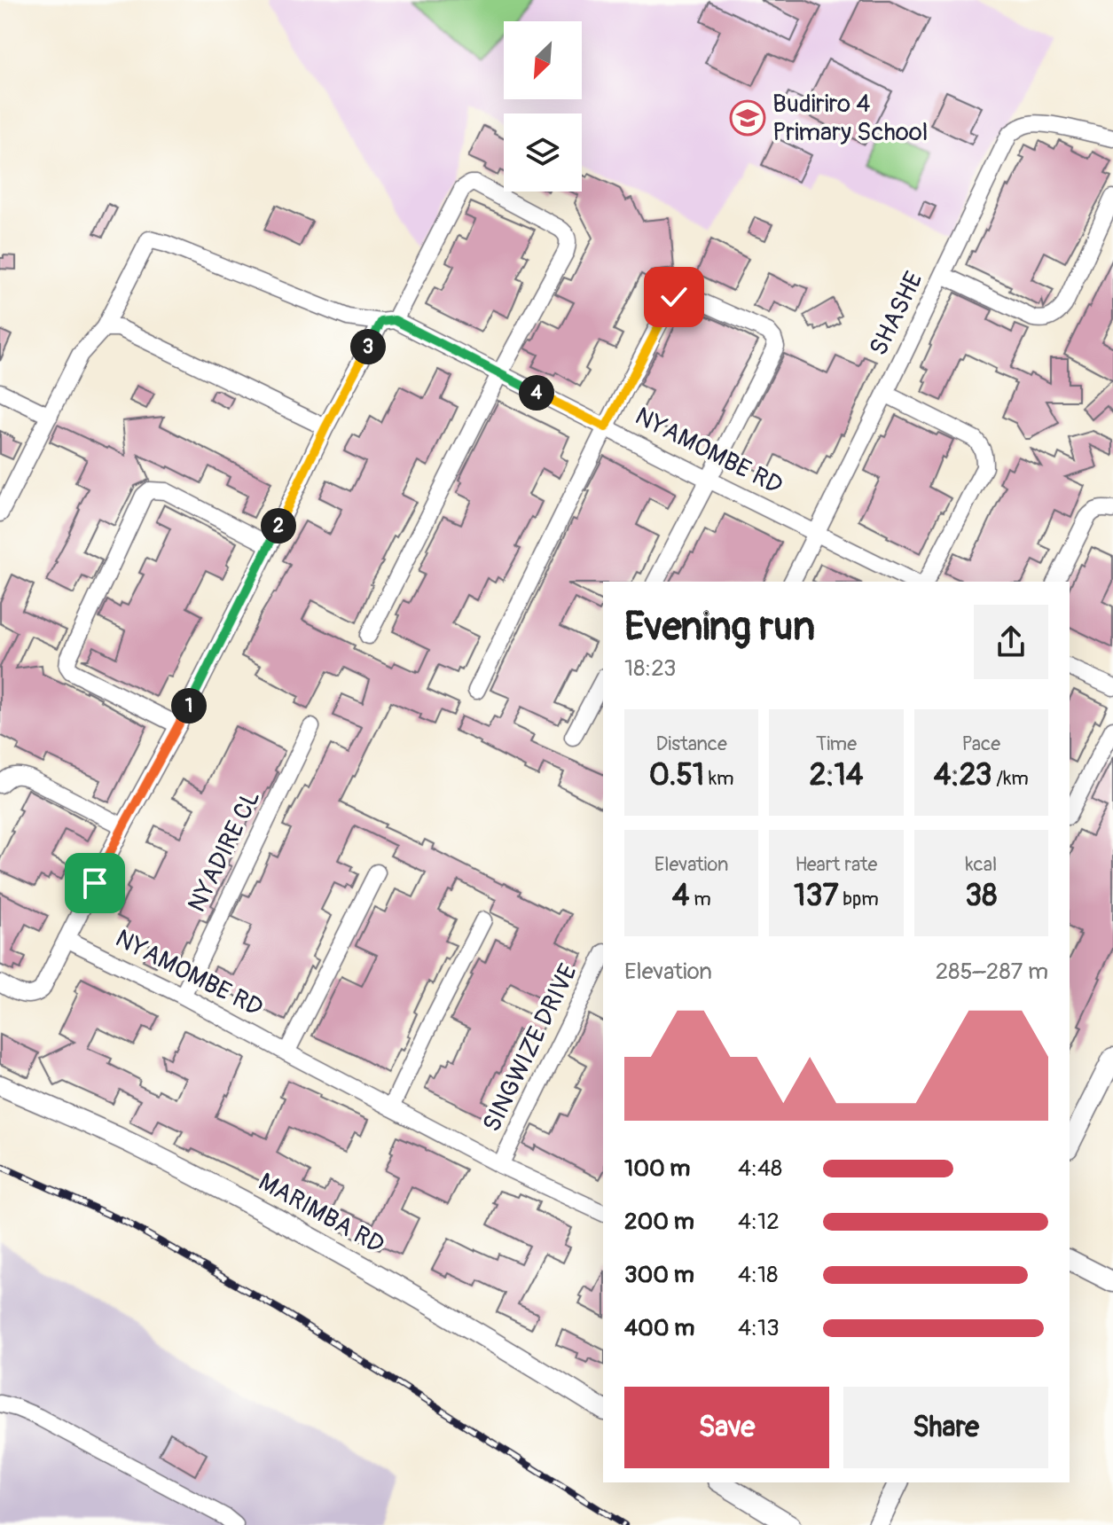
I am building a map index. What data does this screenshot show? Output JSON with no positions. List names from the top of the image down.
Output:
{
  "streets": {
    "street": [
      "SHASHE",
      "NYAMOMBE RD",
      "NYADIRE CL",
      "SINGWIZE DRIVE",
      "MARIMBA RD"
    ]
  },
  "crossings": [
    ["SHASHE", "NYAMOMBE RD"],
    ["NYAMOMBE RD", "NYADIRE CL"],
    ["NYAMOMBE RD", "SINGWIZE DRIVE"]
  ],
  "places": {
    "school or university": ["Budiriro 4 Primary School"]
  },
  "north": "bottom left",
  "page": {
    "pins": [
      "3",
      "4",
      "2",
      "1"
    ],
    "heading": ["Evening run", "18:23"],
    "stats": [
      ["Distance", "0.51 km"],
      ["Time", "2:14"],
      ["Pace", "4:23 /km"],
      ["Elevation", "4 m"],
      ["Heart rate", "137 bpm"],
      ["kcal", "38"]
    ],
    "chart": ["Elevation", "285–287 m"],
    "list": [
      {
        "name": "100 m",
        "note": "4:48"
      },
      {
        "name": "200 m",
        "note": "4:12"
      },
      {
        "name": "300 m",
        "note": "4:18"
      },
      {
        "name": "400 m",
        "note": "4:13"
      }
    ],
    "buttons": ["Save", "Share"]
  }
}
